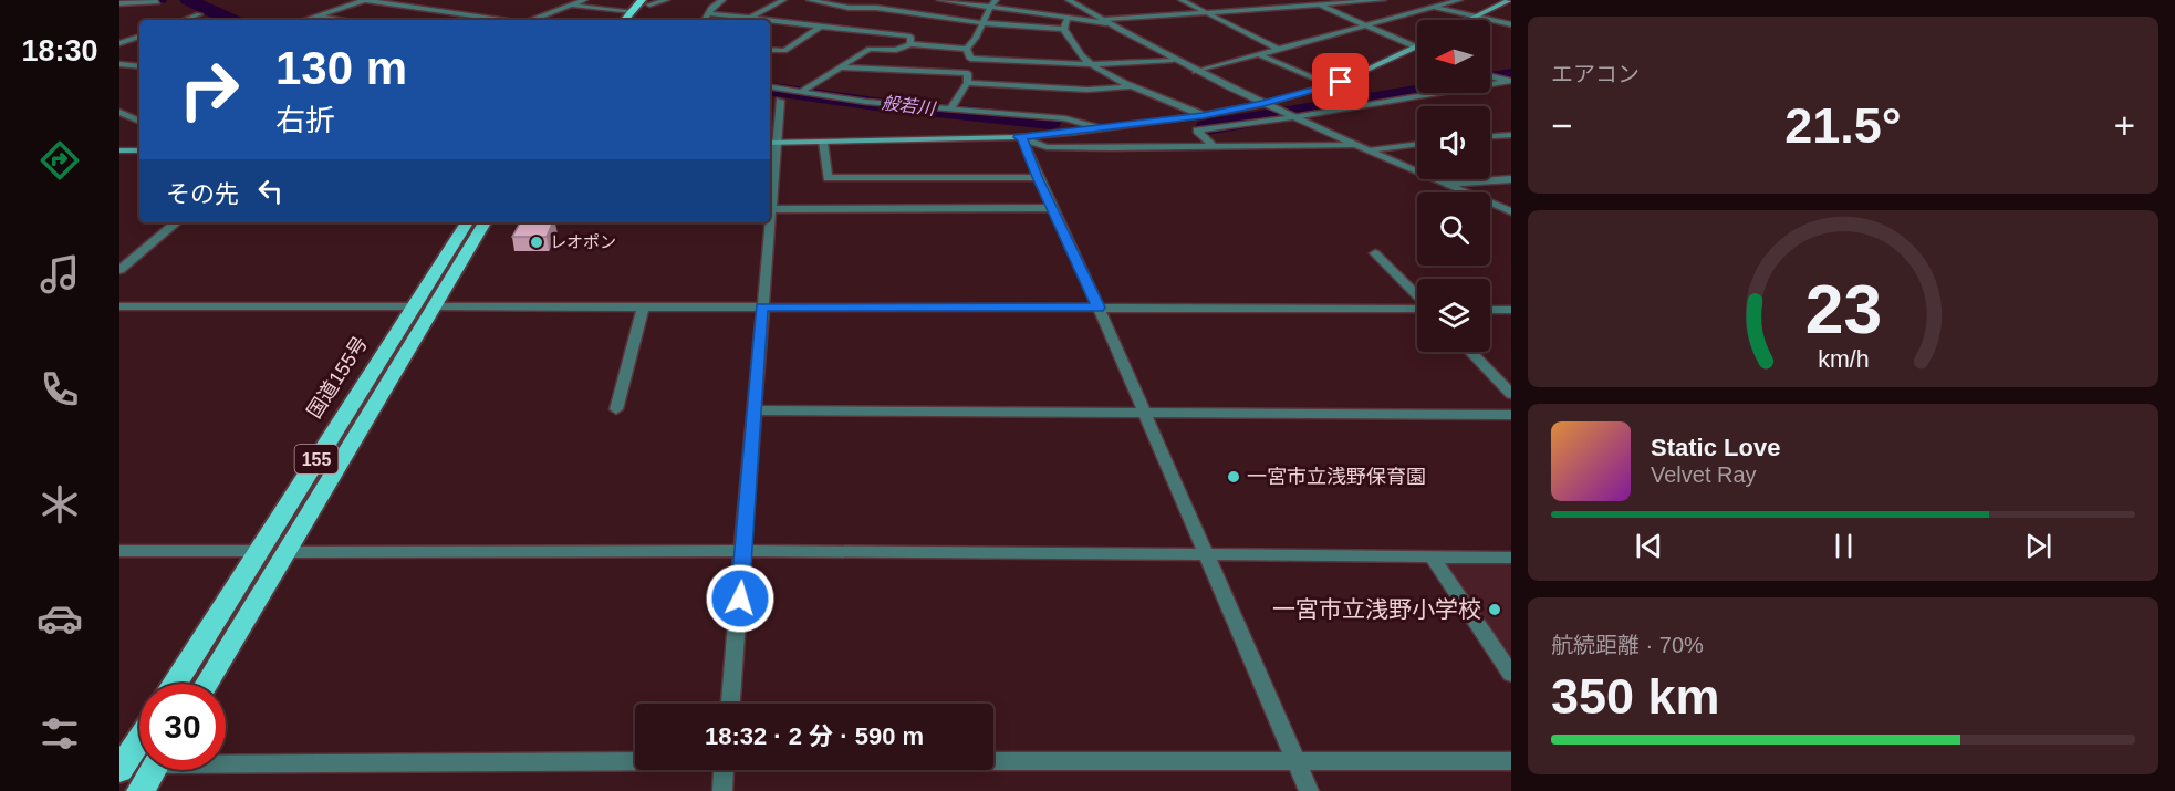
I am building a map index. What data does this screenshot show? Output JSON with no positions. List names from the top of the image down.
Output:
{
  "streets": {
    "highway": ["国道155号", "155"]
  },
  "water": ["般若川"],
  "places": ["レオポン", "一宮市立浅野保育園", "一宮市立浅野小学校"],
  "north": "left",
  "page": {
    "tabs": "18:30",
    "tile": [
      "エアコン",
      ["航続距離 · 70%", "350 km"]
    ],
    "turn": ["130 m", "右折"],
    "heat": ["−", "21.5°", "+"],
    "then": "その先",
    "song": ["Static Love", "Velvet Ray"],
    "limit": "30",
    "trip": "18:32 · 2 分 · 590 m",
    "gauge": ["23", "km/h"]
  }
}
